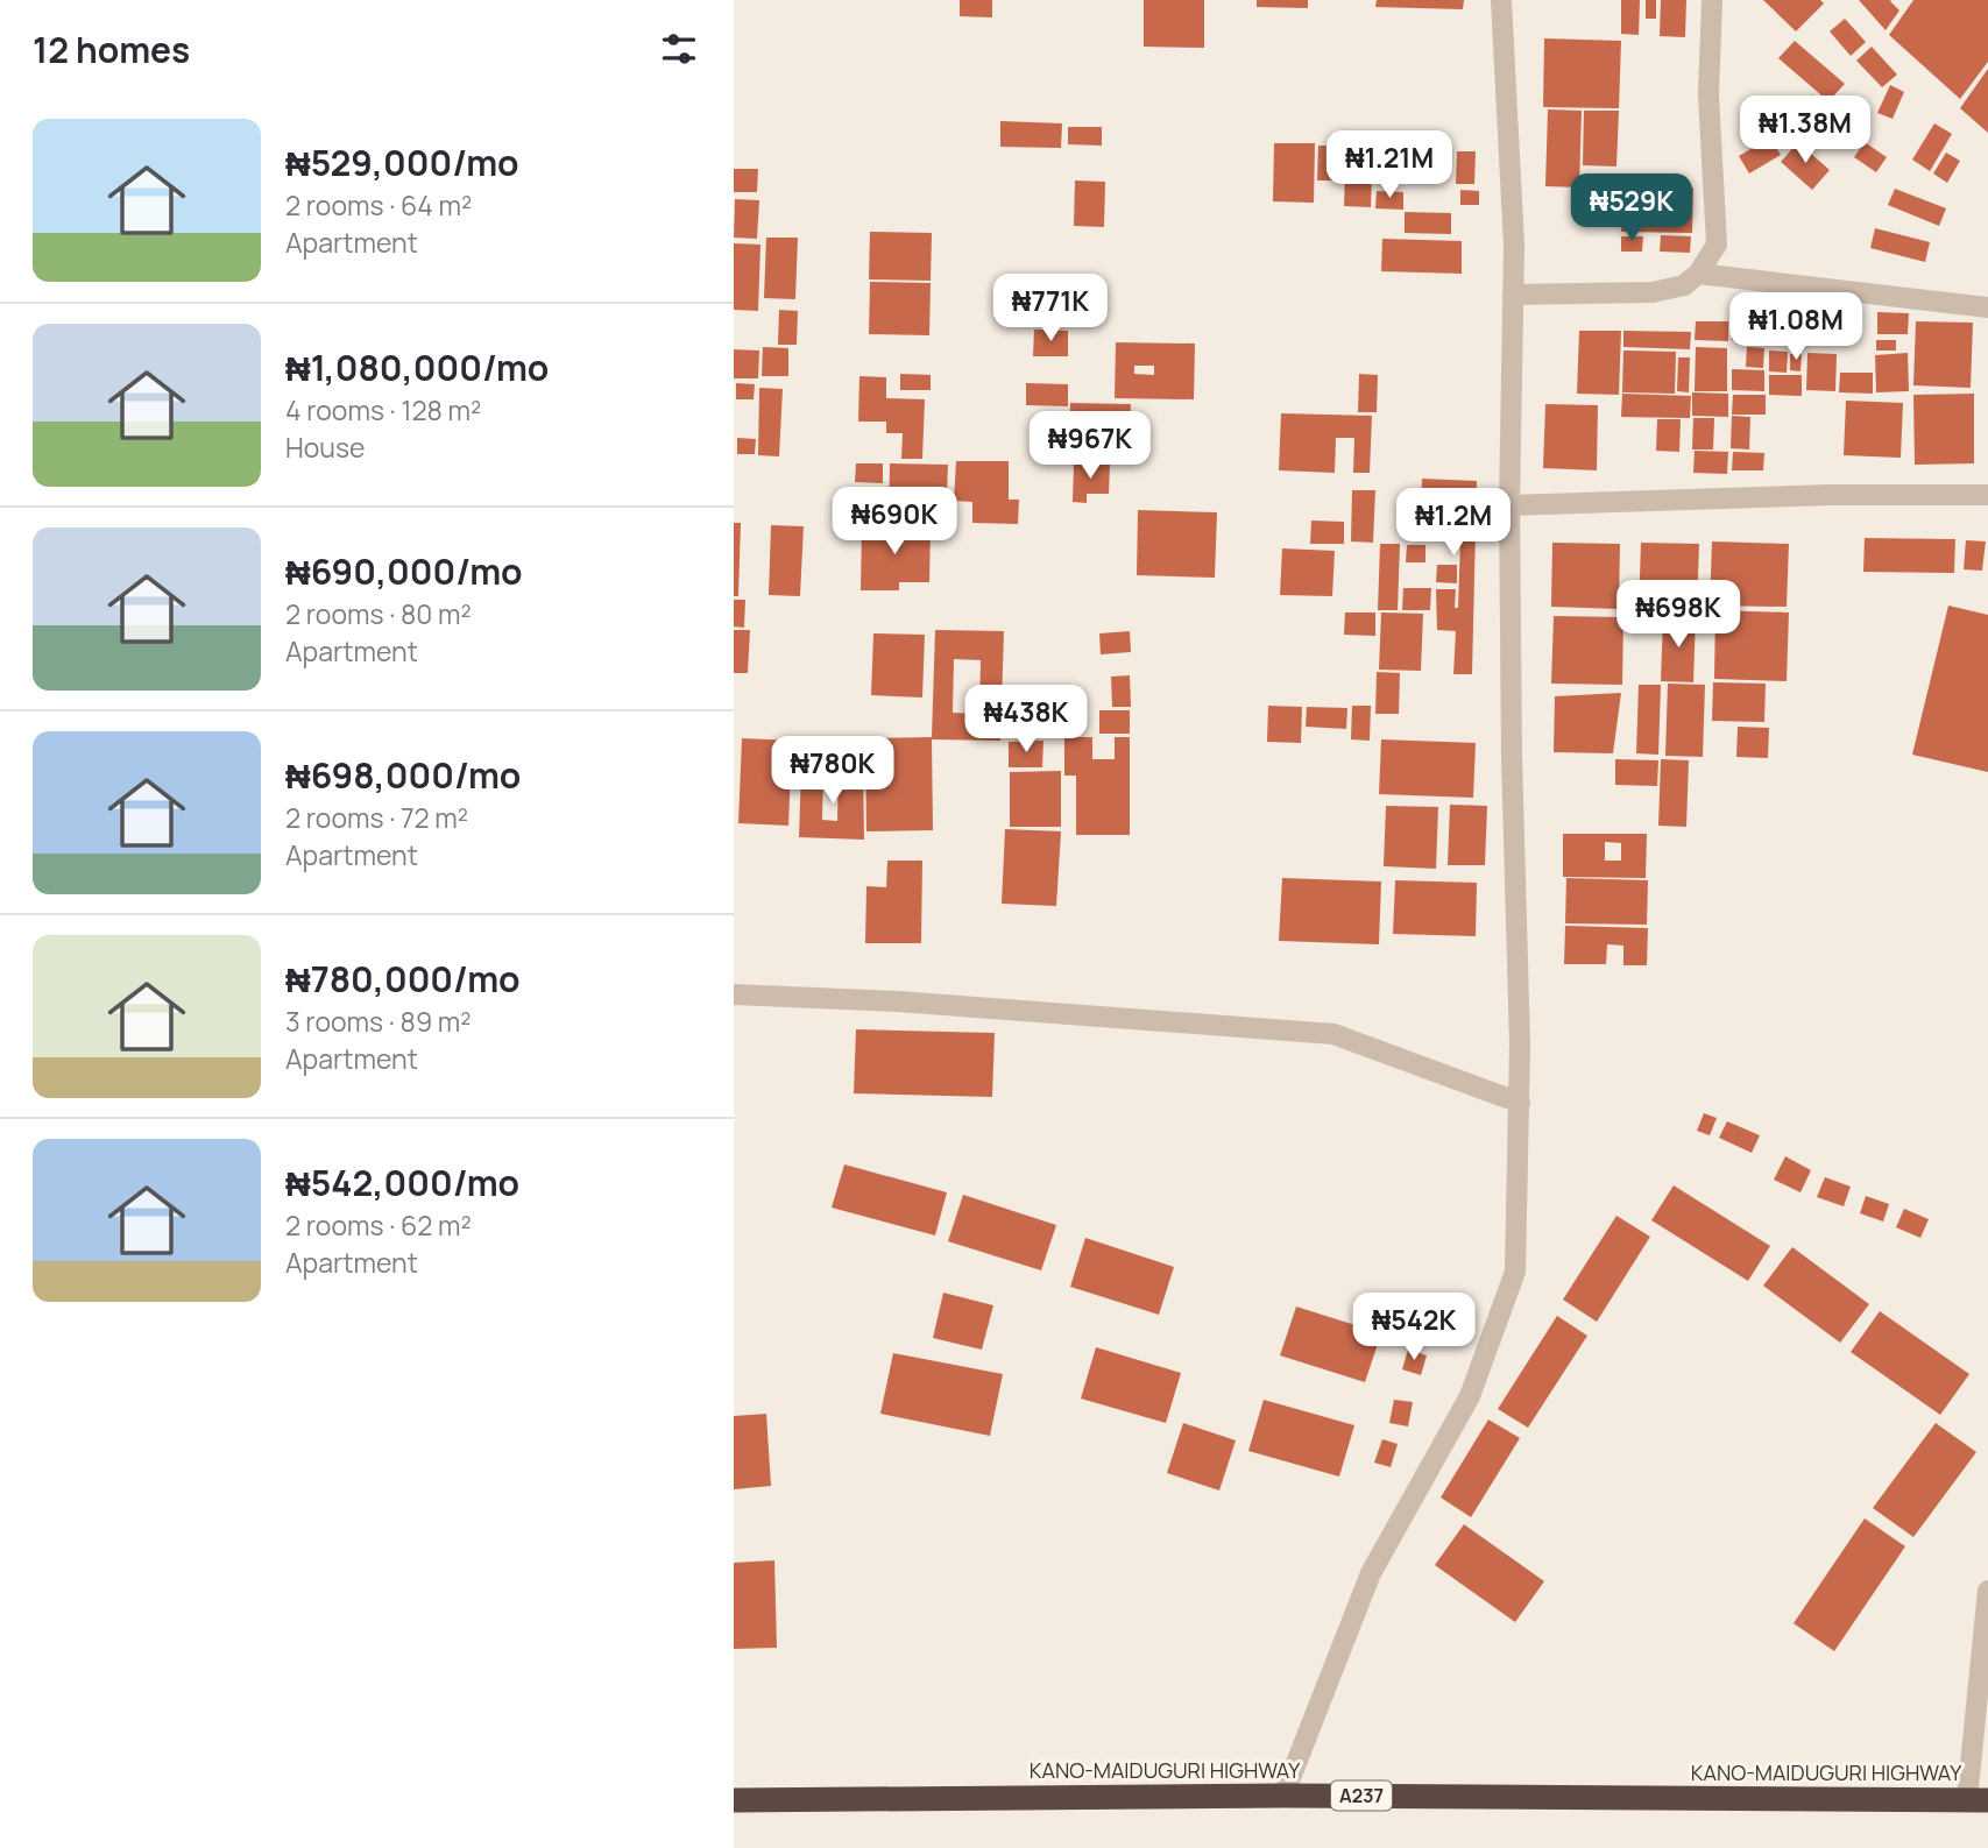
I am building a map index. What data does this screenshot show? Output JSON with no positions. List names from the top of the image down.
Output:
{
  "streets": {
    "highway": ["KANO-MAIDUGURI HIGHWAY", "A237"]
  },
  "page": {
    "heading": "12 homes",
    "price": [
      "₦1.38M",
      "₦1.21M",
      "₦529K",
      "₦771K",
      "₦1.08M",
      "₦967K",
      "₦690K",
      "₦1.2M",
      "₦698K",
      "₦438K",
      "₦780K",
      "₦542K"
    ],
    "list": [
      {
        "name": "₦529,000/mo",
        "note": "2 rooms · 64 m² · Apartment"
      },
      {
        "name": "₦1,080,000/mo",
        "note": "4 rooms · 128 m² · House"
      },
      {
        "name": "₦690,000/mo",
        "note": "2 rooms · 80 m² · Apartment"
      },
      {
        "name": "₦698,000/mo",
        "note": "2 rooms · 72 m² · Apartment"
      },
      {
        "name": "₦780,000/mo",
        "note": "3 rooms · 89 m² · Apartment"
      },
      {
        "name": "₦542,000/mo",
        "note": "2 rooms · 62 m² · Apartment"
      }
    ]
  }
}
